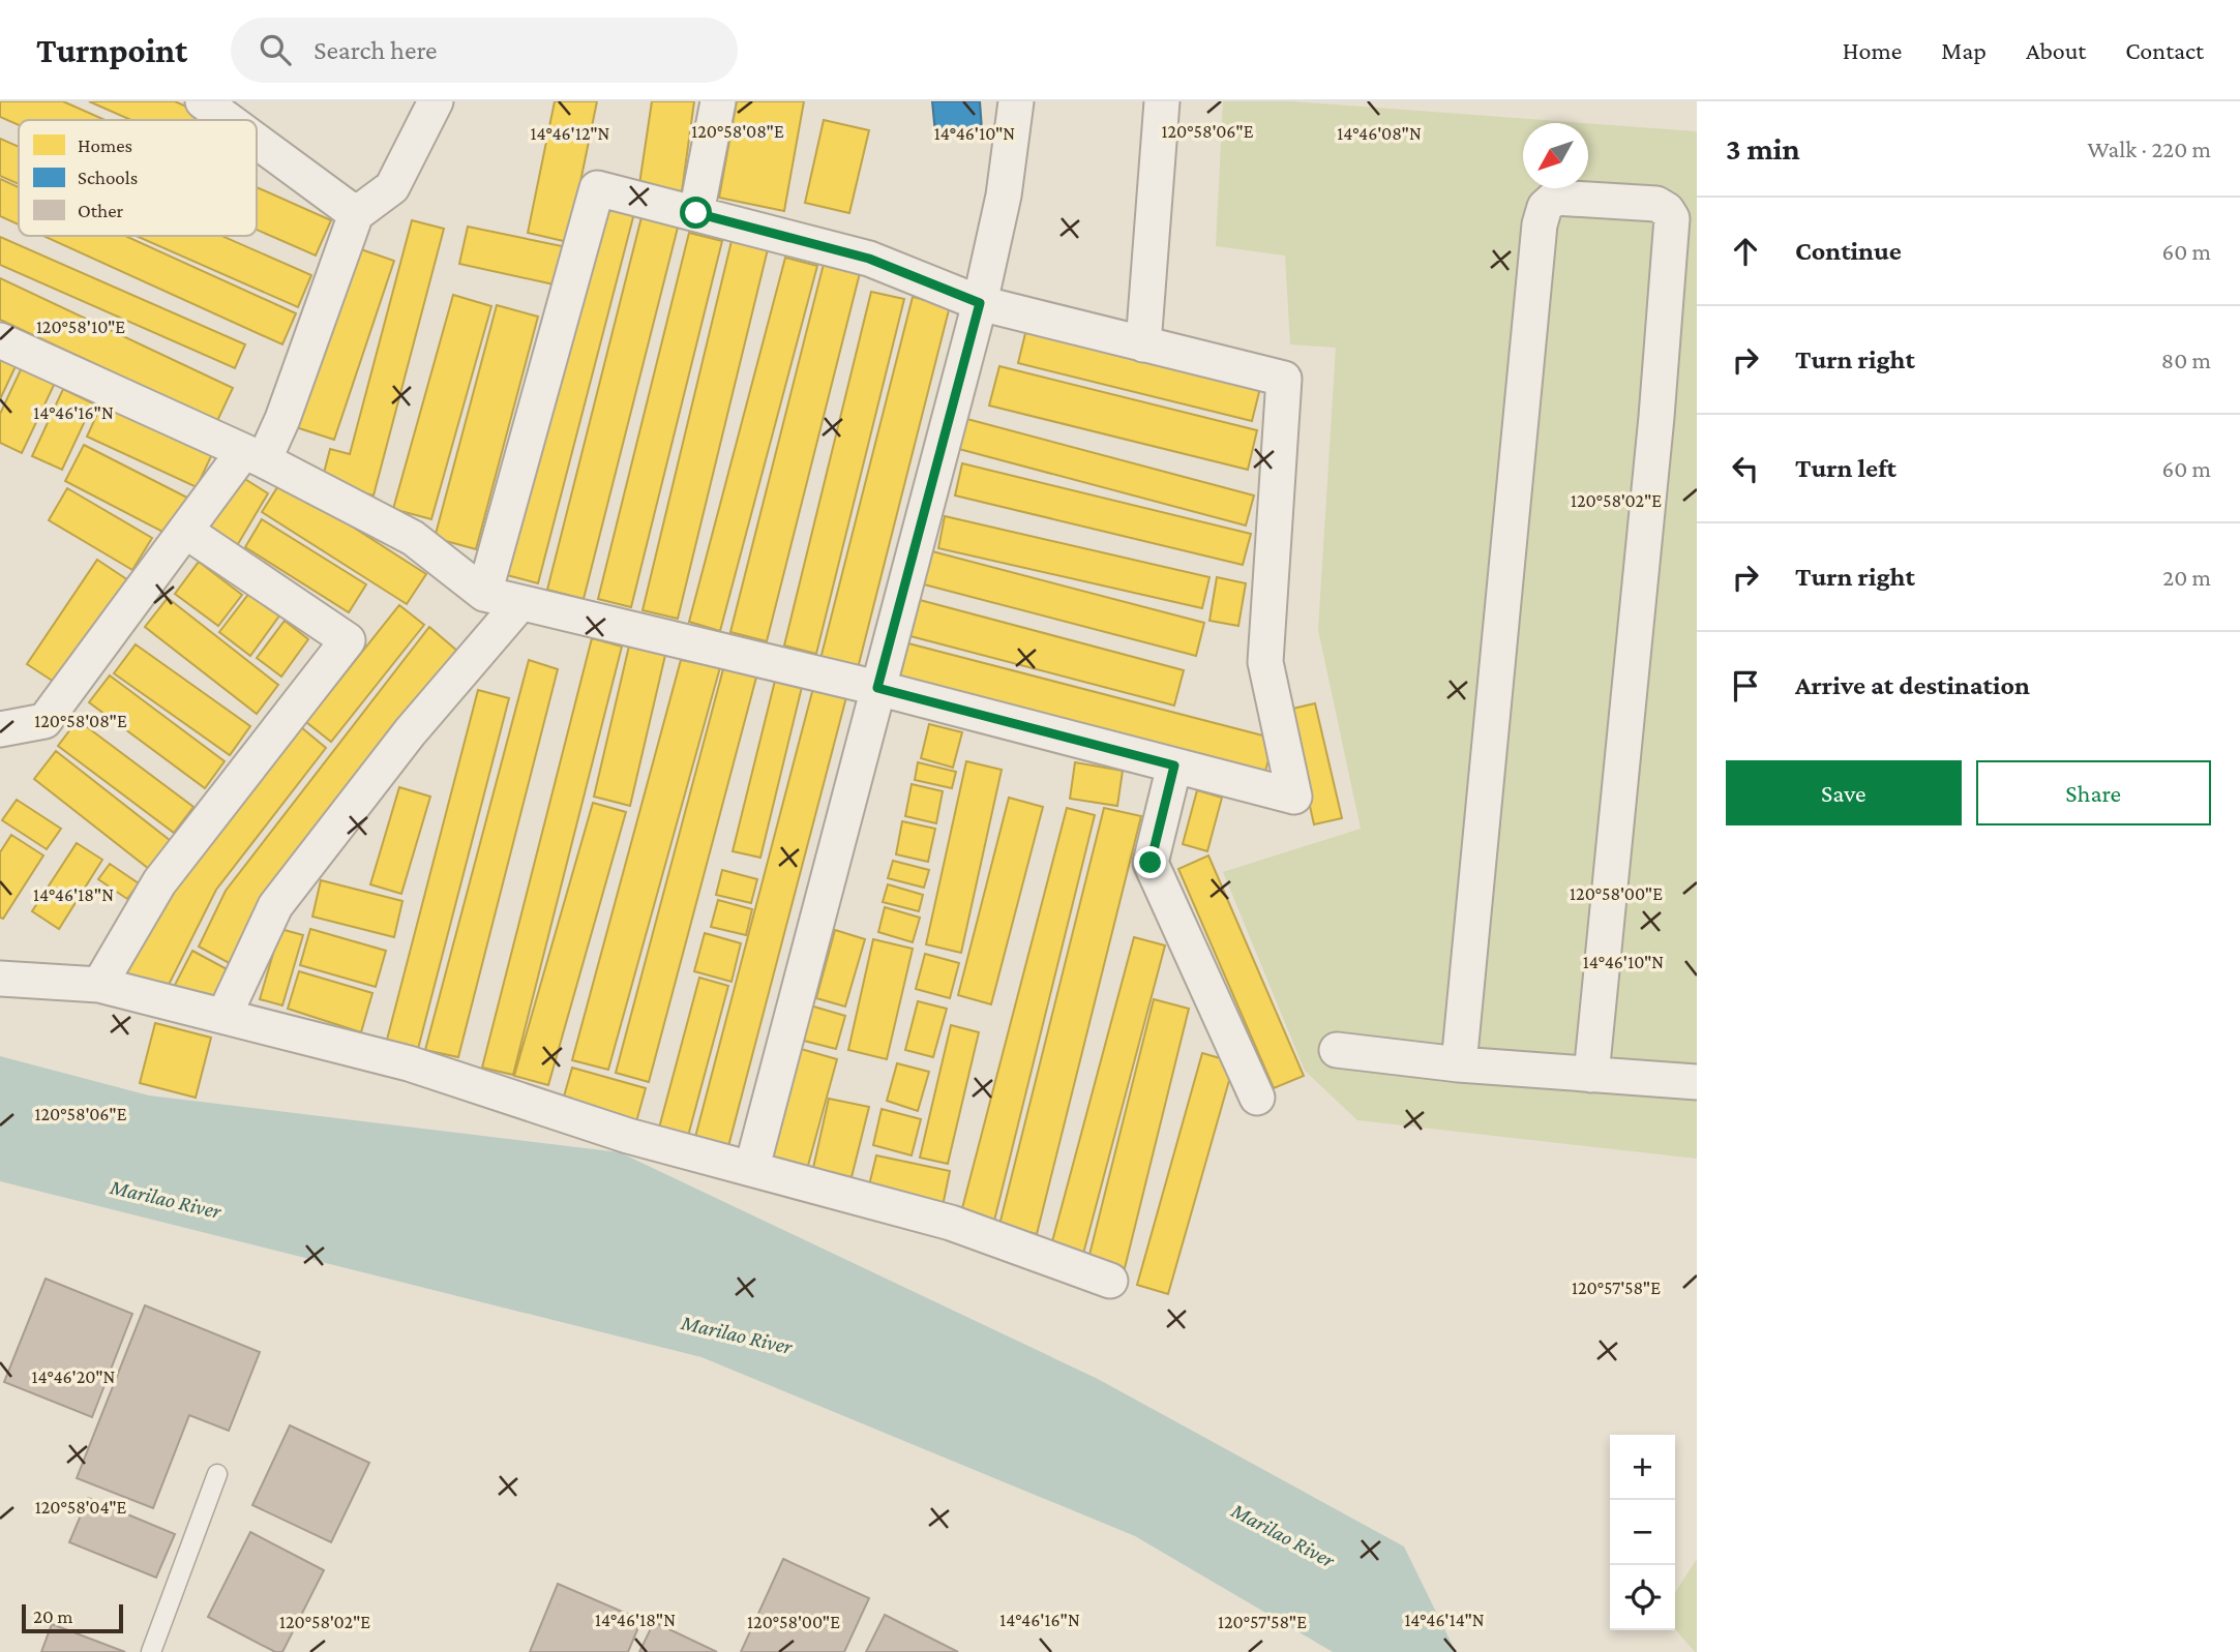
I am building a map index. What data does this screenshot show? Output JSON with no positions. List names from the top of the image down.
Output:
{
  "water": ["Marilao River"],
  "legend": ["Homes", "Schools", "Other"],
  "scale_bar": "20 m",
  "north": "bottom left",
  "page": {
    "header": "Turnpoint",
    "search": "Search here",
    "nav": [
      "Home",
      "Map",
      "About",
      "Contact"
    ],
    "heading": ["3 min", "Walk · 220 m"],
    "list": [
      ["Continue", "60 m"],
      ["Turn right", "80 m"],
      ["Turn left", "60 m"],
      ["Turn right", "20 m"],
      "Arrive at destination"
    ],
    "buttons": ["Save", "Share"],
    "map_buttons": ["+", "−"],
    "scale": "20 m"
  },
  "coordinates": [
    "120°58'08\"E",
    "120°58'06\"E",
    "14°46'08\"N",
    "14°46'12\"N",
    "14°46'10\"N",
    "120°58'10\"E",
    "14°46'16\"N",
    "120°58'02\"E",
    "120°58'00\"E",
    "14°46'18\"N",
    "120°57'58\"E",
    "14°46'20\"N",
    "120°58'04\"E",
    "14°46'14\"N"
  ]
}
